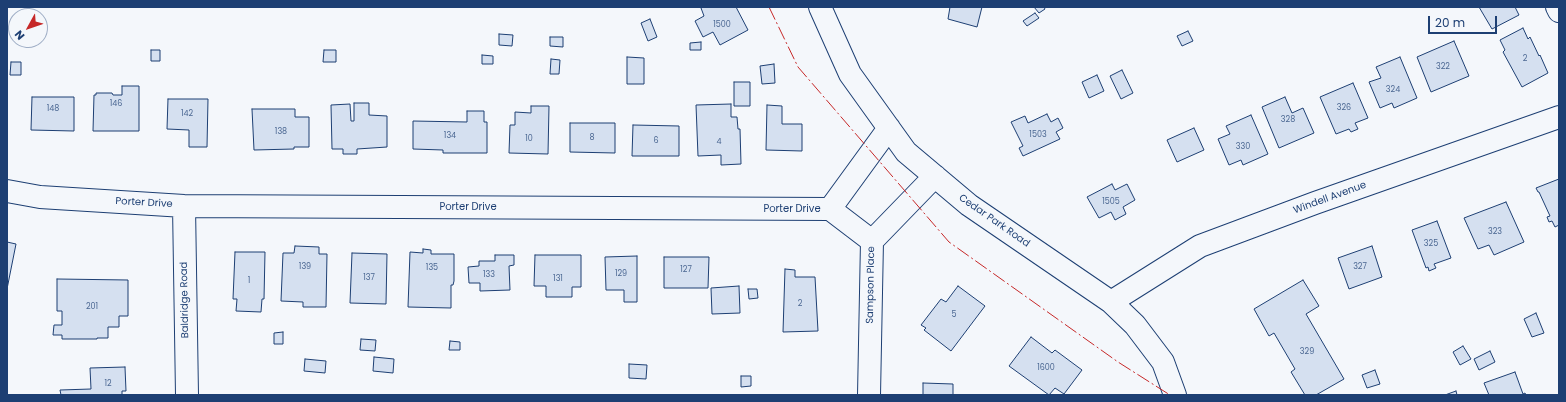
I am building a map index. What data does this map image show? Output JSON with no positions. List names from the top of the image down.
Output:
{
  "streets": {
    "street": [
      "Windell Avenue",
      "Porter Drive",
      "Cedar Park Road",
      "Sampson Place",
      "Baldridge Road"
    ]
  },
  "crossings": [
    ["Windell Avenue", "Cedar Park Road"],
    ["Porter Drive", "Cedar Park Road"],
    ["Porter Drive", "Baldridge Road"],
    ["Cedar Park Road", "Sampson Place"]
  ],
  "house_numbers": [
    "1500",
    "2",
    "322",
    "324",
    "146",
    "326",
    "148",
    "142",
    "328",
    "138",
    "1503",
    "134",
    "8",
    "10",
    "6",
    "4",
    "330",
    "1505",
    "323",
    "325",
    "139",
    "327",
    "135",
    "127",
    "129",
    "133",
    "137",
    "131",
    "1",
    "2",
    "201",
    "5",
    "329",
    "1600",
    "12"
  ],
  "scale_bar": "20 m",
  "north": "bottom left"
}
